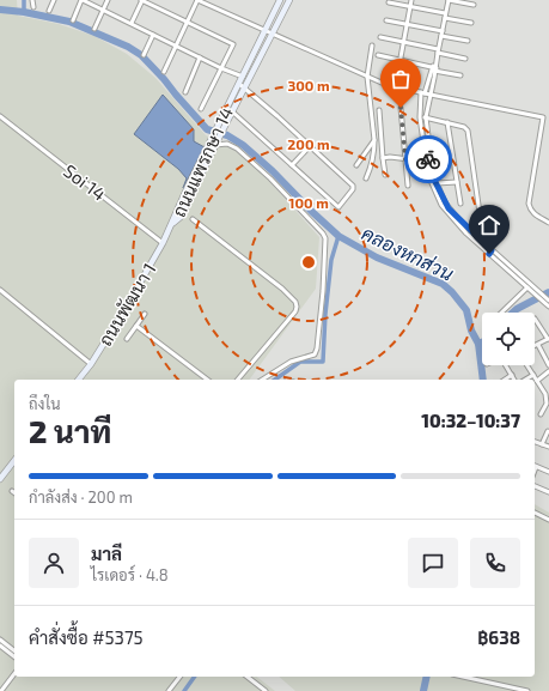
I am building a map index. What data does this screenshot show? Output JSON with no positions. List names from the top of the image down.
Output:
{
  "streets": {
    "main road": ["ถนนแพรกษา 14", "ถนนพัฒนา 1"],
    "street": ["Soi 14"]
  },
  "crossings": [
    ["ถนนแพรกษา 14", "ถนนพัฒนา 1"],
    ["Soi 14", "ถนนพัฒนา 1"]
  ],
  "water": ["คลองหกส่วน"],
  "page": {
    "heading": ["2 นาที", "ถึงใน", "10:32–10:37"],
    "panel": [
      "มาลี",
      "ไรเดอร์ · 4.8",
      "คำสั่งซื้อ #5375",
      "฿638"
    ],
    "bar": "กำลังส่ง · 200 m"
  },
  "rings": ["300 m", "200 m", "100 m"]
}
